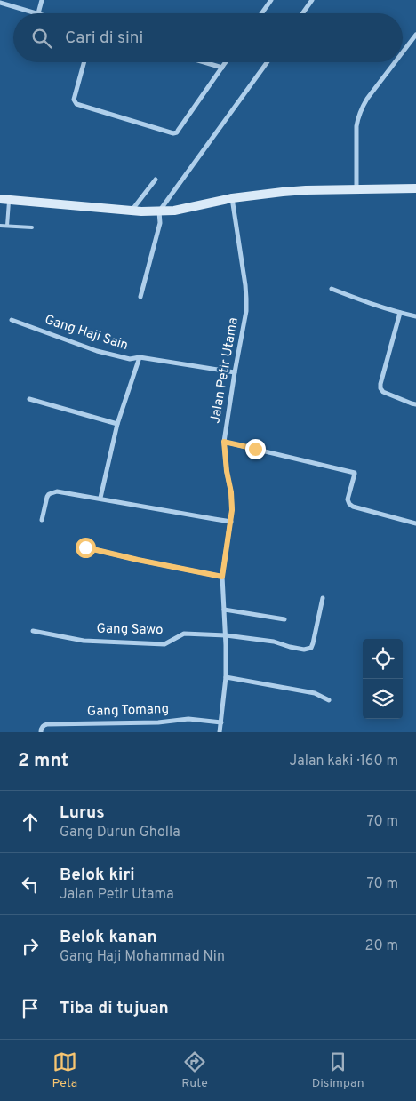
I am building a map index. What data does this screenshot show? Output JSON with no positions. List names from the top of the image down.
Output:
{
  "streets": {
    "street": [
      "Gang Haji Sain",
      "Jalan Petir Utama",
      "Gang Sawo",
      "Gang Tomang"
    ]
  },
  "crossings": [
    ["Gang Haji Sain", "Jalan Petir Utama"],
    ["Jalan Petir Utama", "Gang Sawo"],
    ["Jalan Petir Utama", "Gang Tomang"]
  ],
  "page": {
    "search": "Cari di sini",
    "heading": ["2 mnt", "Jalan kaki · 160 m"],
    "list": [
      ["Lurus", "Gang Durun Gholla", "70 m"],
      ["Belok kiri", "Jalan Petir Utama", "70 m"],
      ["Belok kanan", "Gang Haji Mohammad Nin", "20 m"],
      "Tiba di tujuan"
    ],
    "nav": ["Peta", "Rute", "Disimpan"]
  }
}
